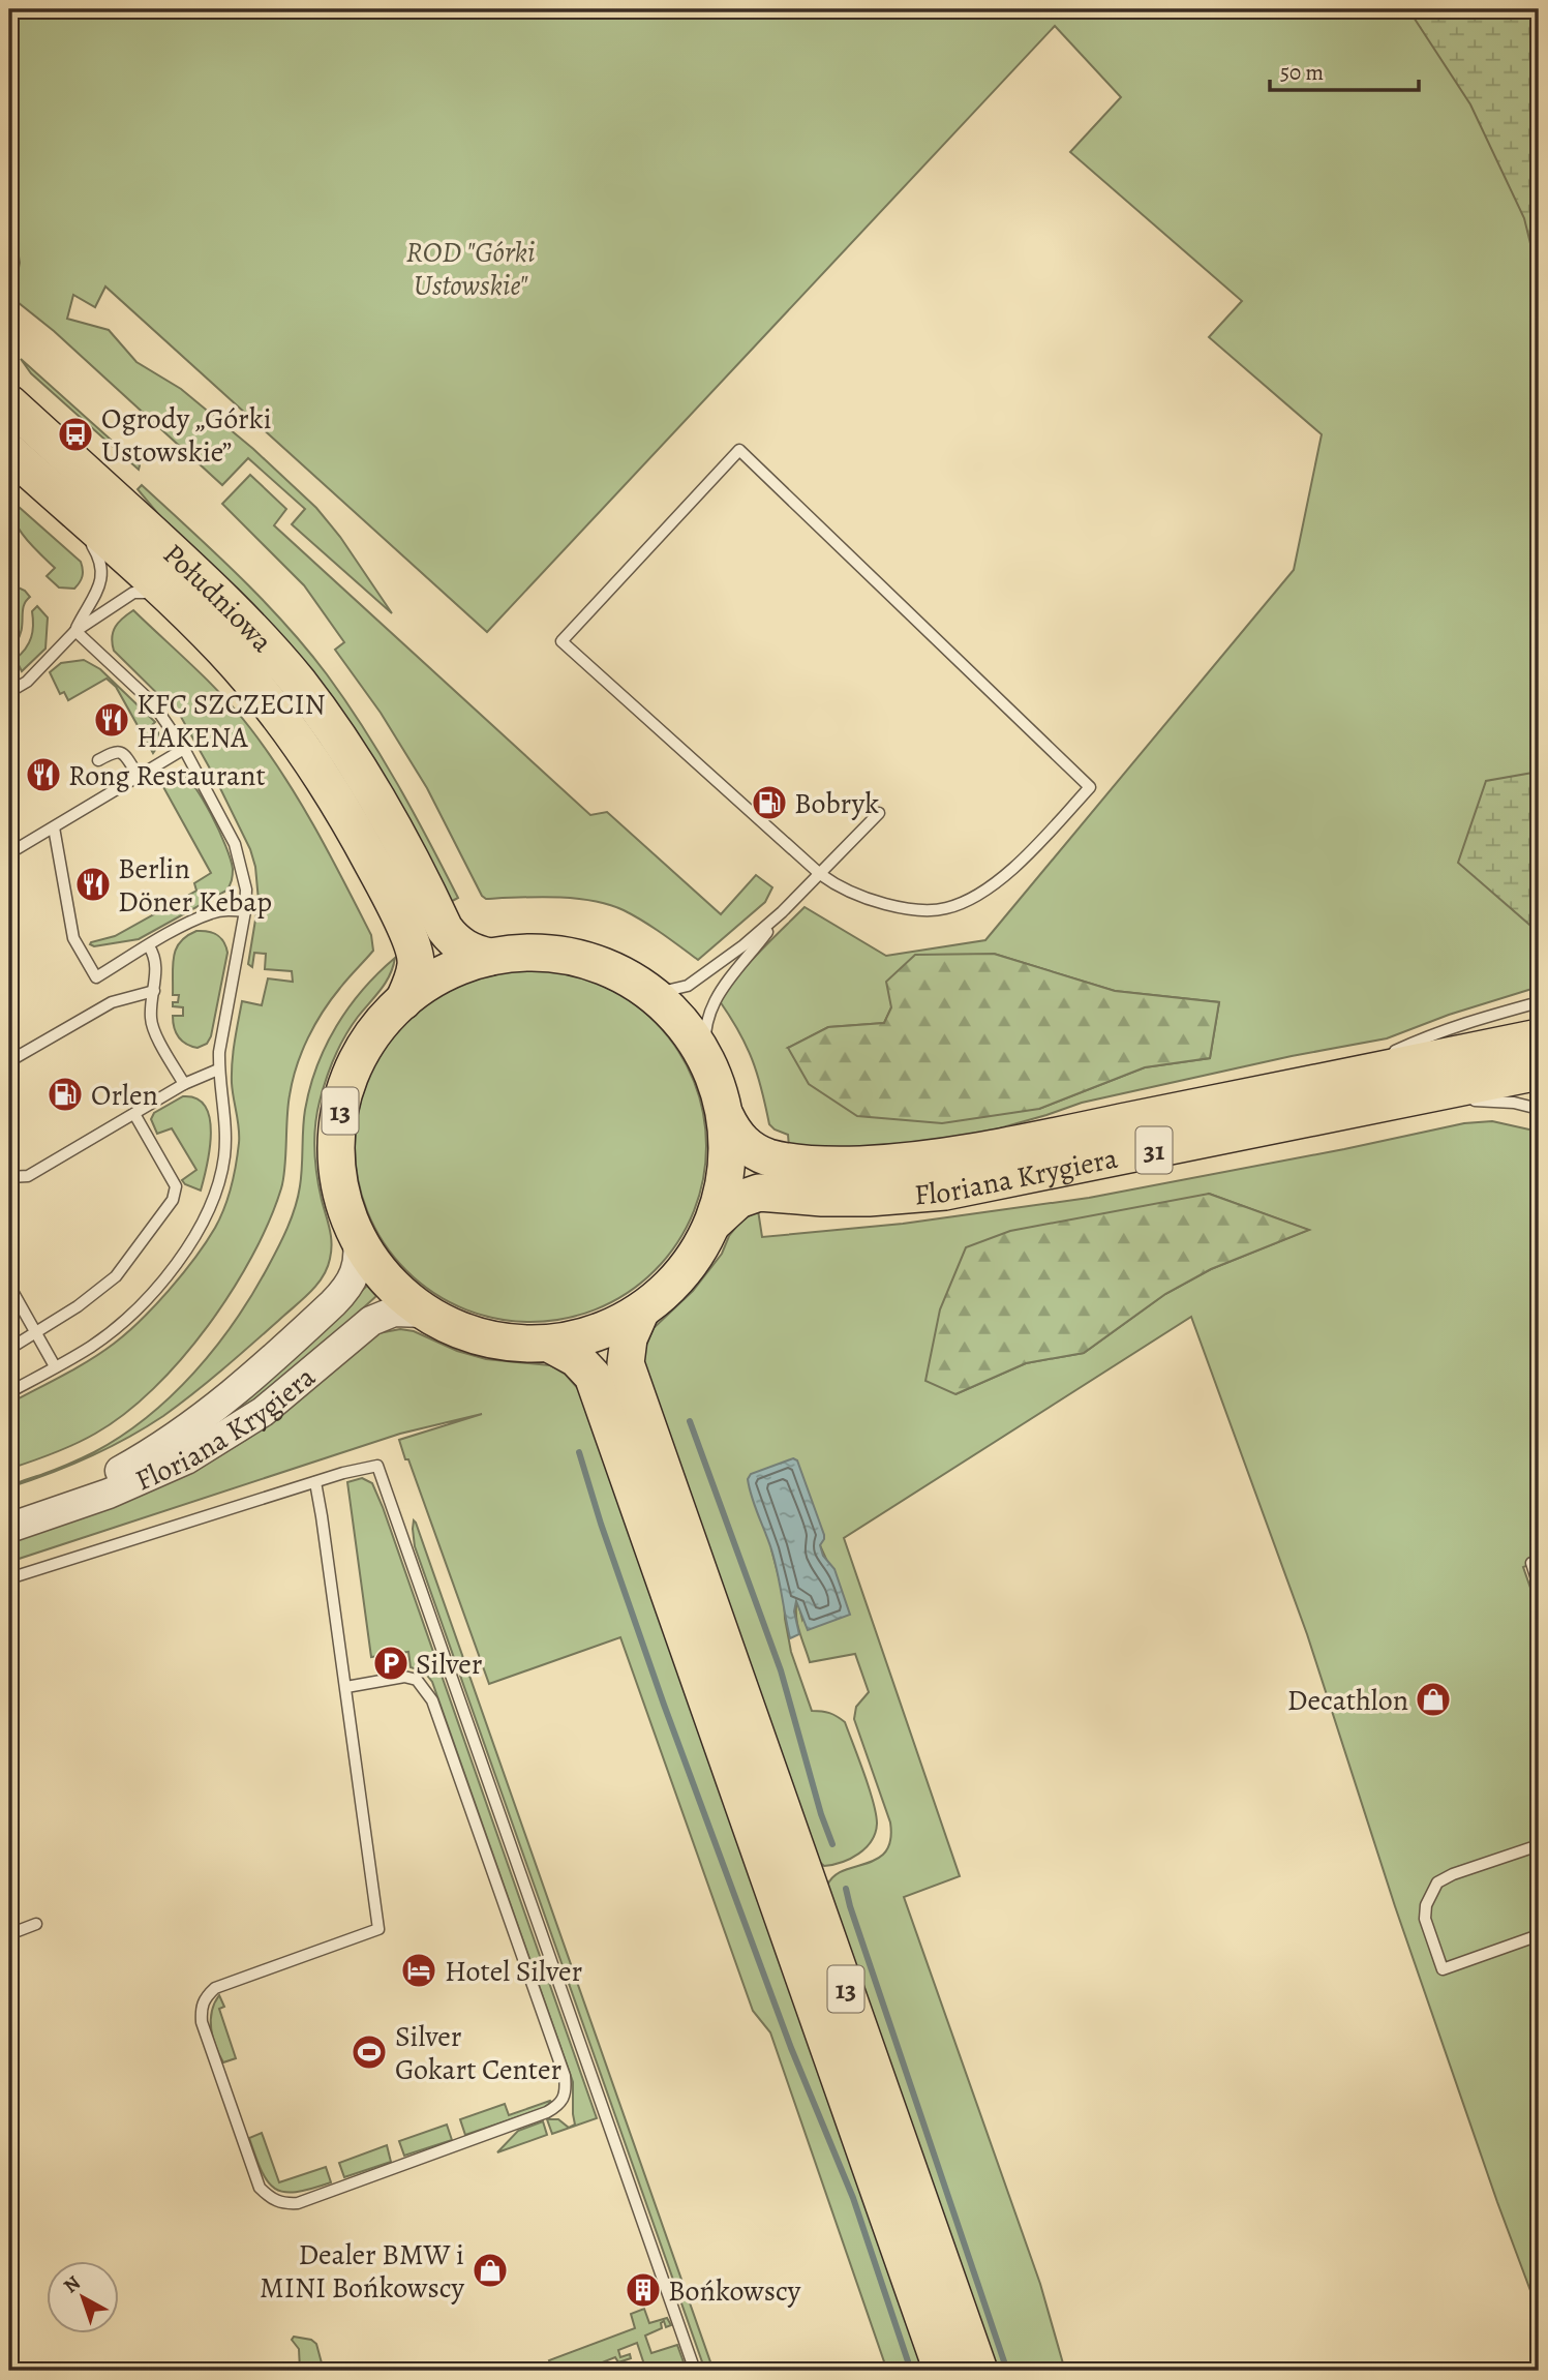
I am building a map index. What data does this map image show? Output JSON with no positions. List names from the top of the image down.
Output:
{
  "streets": {
    "main road": [
      "Południowa",
      "13",
      "31",
      "Floriana Krygiera"
    ]
  },
  "crossings": [
    ["Południowa", "13"],
    ["13", "Floriana Krygiera"]
  ],
  "parks": ["ROD \"Górki Ustowskie\""],
  "places": {
    "bus stop": ["Ogrody „Górki Ustowskie”"],
    "restaurant": ["KFC SZCZECIN HAKENA", "Rong Restaurant", "Berlin Döner Kebap"],
    "fuel station": ["Bobryk", "Orlen"],
    "parking": ["Silver"],
    "shop": ["Decathlon", "Dealer BMW i MINI Bońkowscy"],
    "hotel": ["Hotel Silver"],
    "sports": ["Silver Gokart Center"],
    "building": ["Bońkowscy"]
  },
  "scale_bar": "50 m",
  "north": "top left"
}
